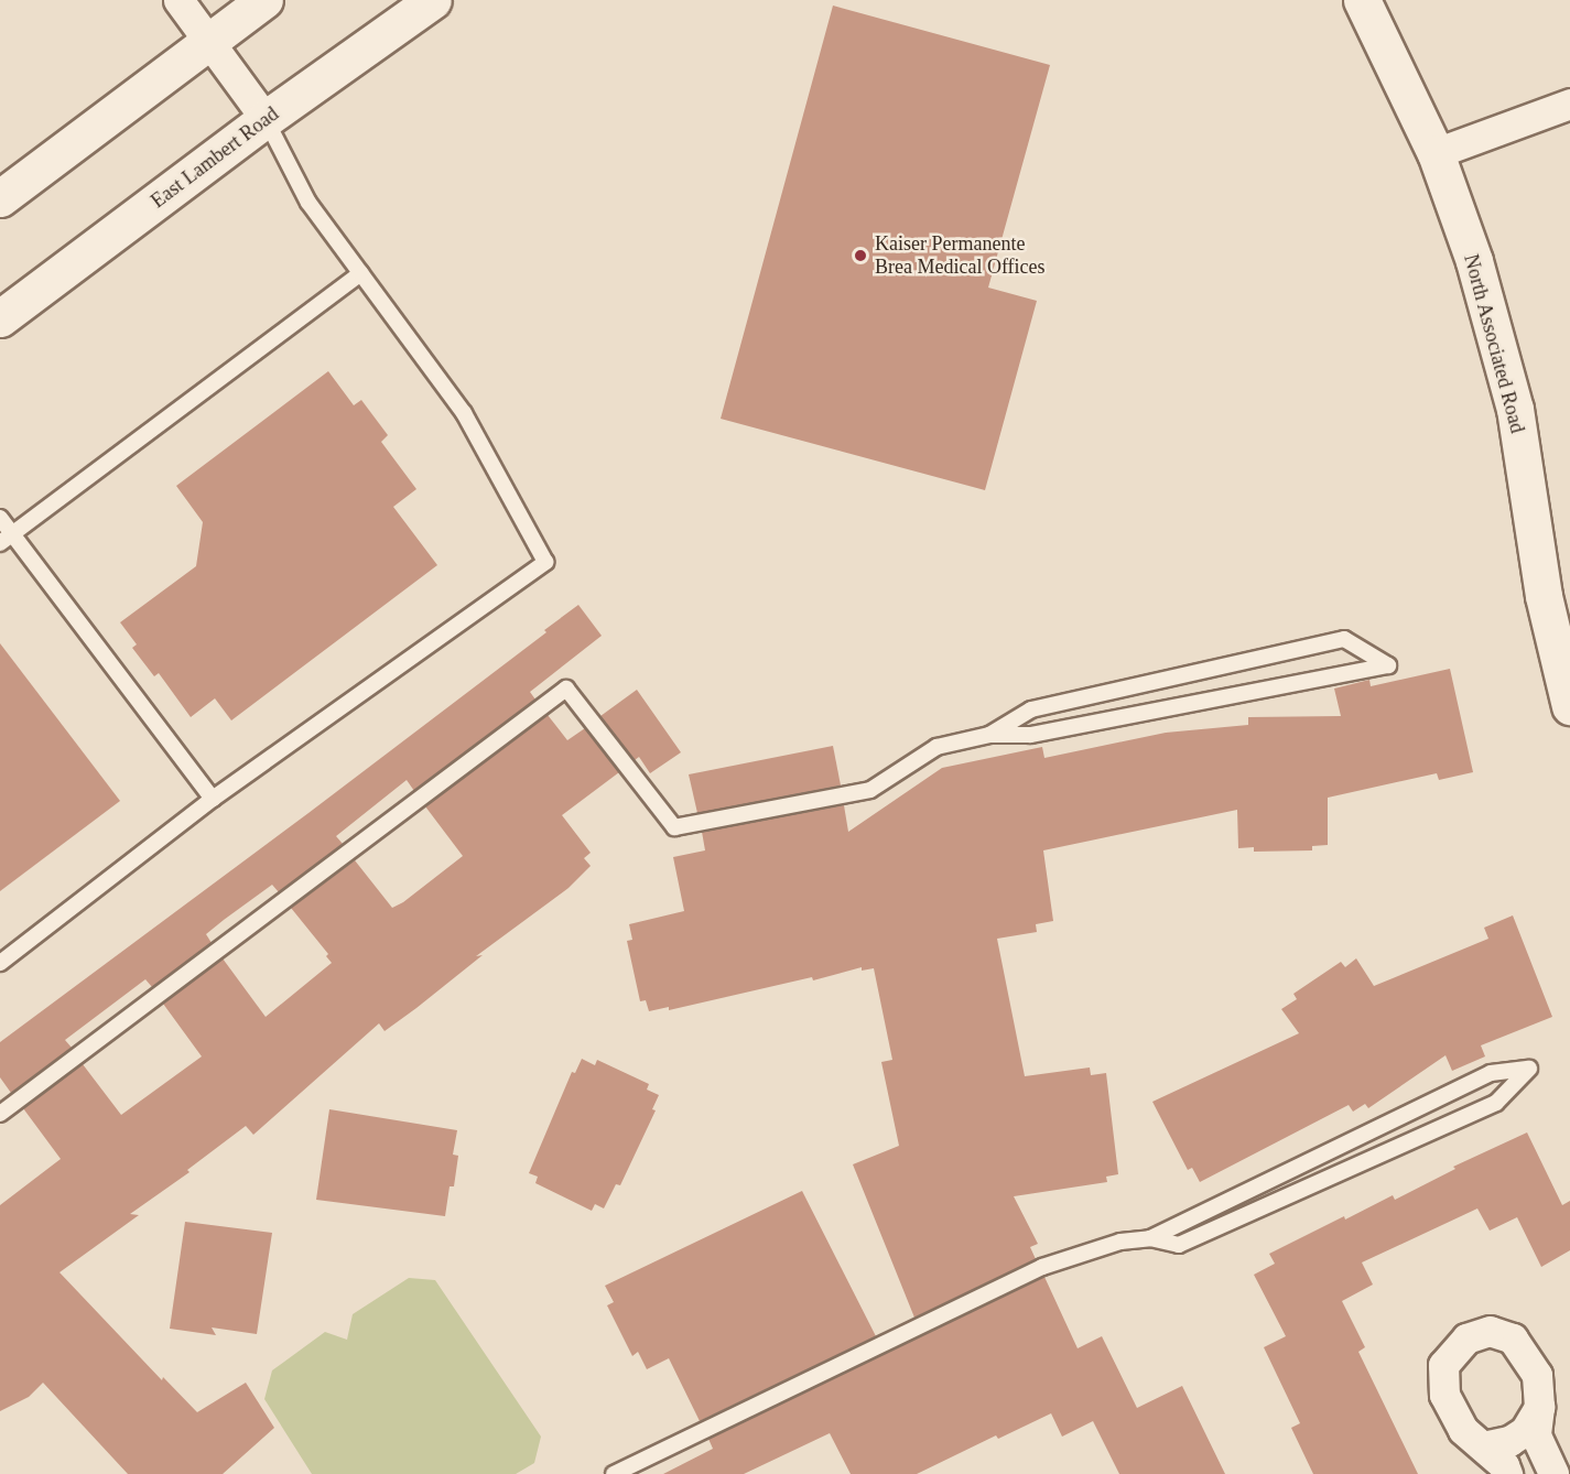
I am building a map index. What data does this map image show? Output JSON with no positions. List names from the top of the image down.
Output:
{
  "streets": {
    "main road": ["East Lambert Road", "North Associated Road"]
  },
  "places": ["Kaiser Permanente Brea Medical Offices"]
}
